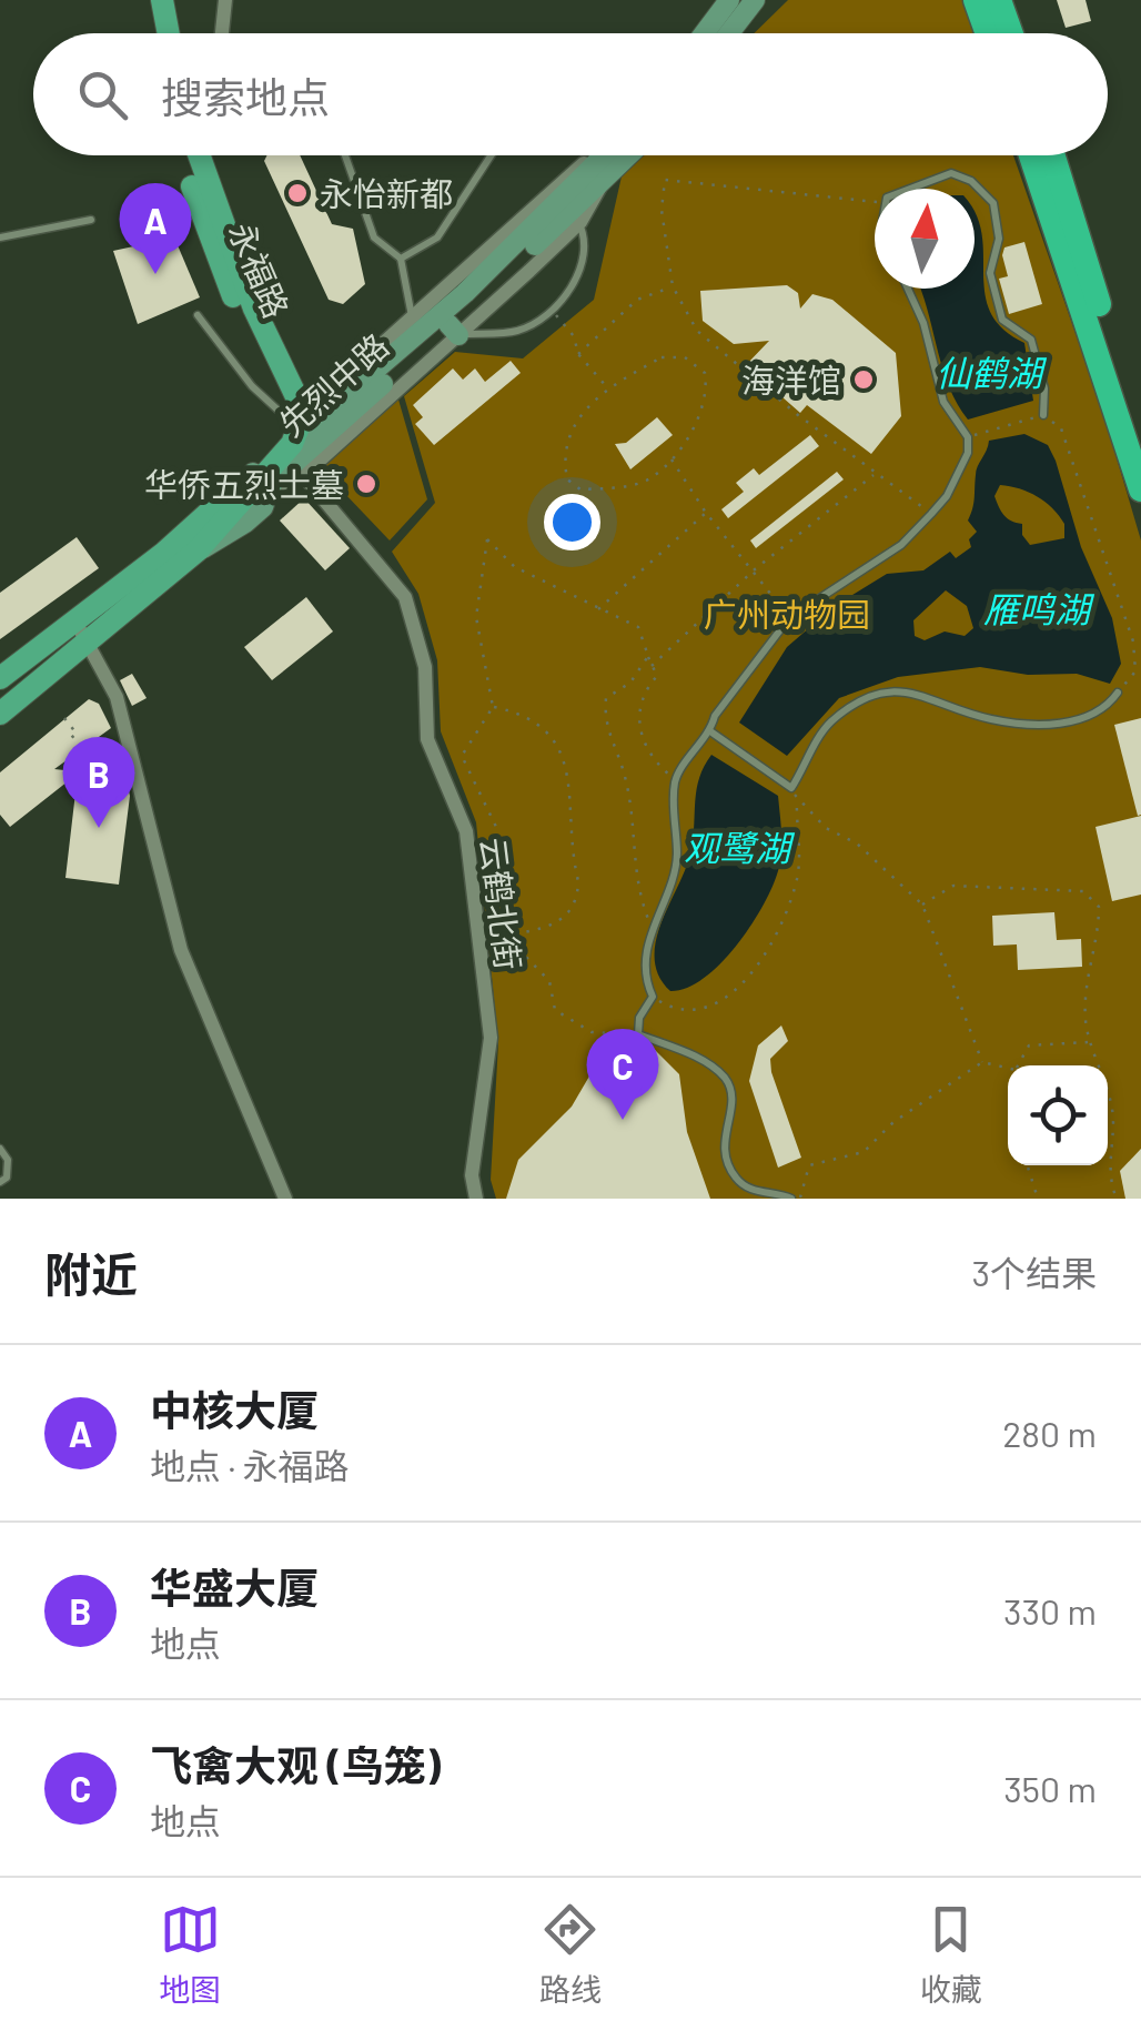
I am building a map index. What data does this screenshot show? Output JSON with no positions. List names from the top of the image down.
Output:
{
  "streets": {
    "main road": ["永福路", "先烈中路"],
    "street": ["云鹤北街"]
  },
  "crossings": [
    ["永福路", "先烈中路"],
    ["先烈中路", "云鹤北街"]
  ],
  "water": ["仙鹤湖", "雁鸣湖", "观鹭湖"],
  "parks": ["广州动物园"],
  "places": ["永怡新都", "海洋馆", "华侨五烈士墓"],
  "north": "top",
  "page": {
    "search": "搜索地点",
    "pins": ["A", "B", "C"],
    "heading": ["附近", "3个结果"],
    "list": [
      {
        "mark": "A",
        "name": "中核大厦",
        "note": "地点 · 永福路",
        "value": "280 m"
      },
      {
        "mark": "B",
        "name": "华盛大厦",
        "note": "地点",
        "value": "330 m"
      },
      {
        "mark": "C",
        "name": "飞禽大观 (鸟笼)",
        "note": "地点",
        "value": "350 m"
      }
    ],
    "nav": ["地图", "路线", "收藏"]
  }
}
